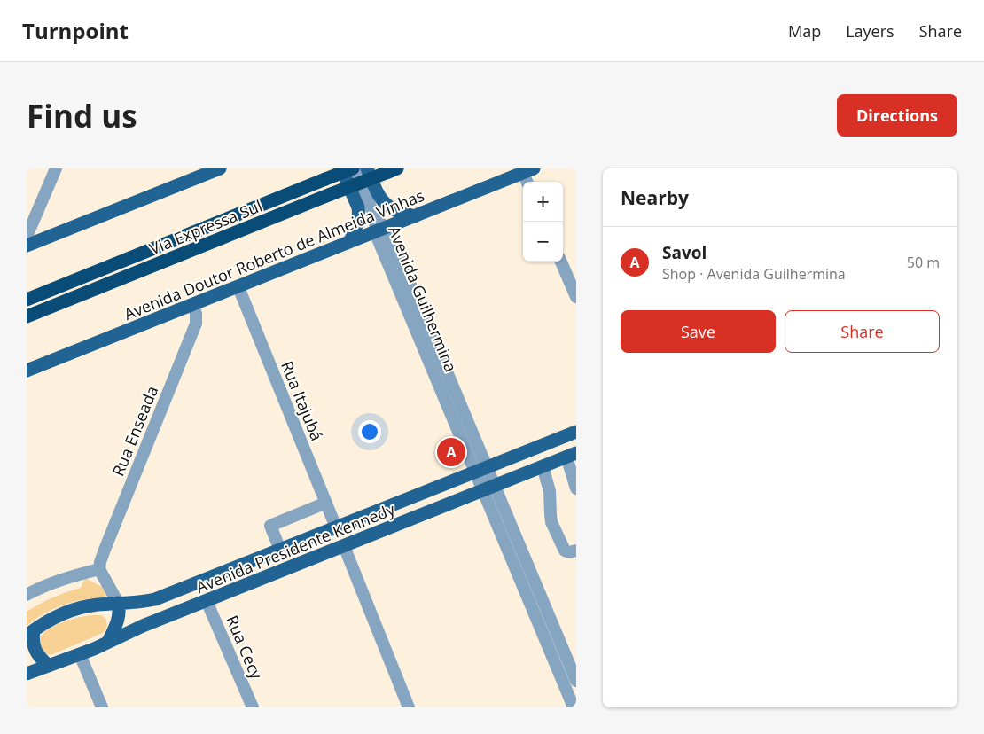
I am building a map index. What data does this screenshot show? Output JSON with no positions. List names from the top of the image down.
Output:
{
  "streets": {
    "highway": ["Via Expressa Sul"],
    "main road": ["Avenida Doutor Roberto de Almeida Vinhas", "Avenida Presidente Kennedy"],
    "street": [
      "Avenida Guilhermina",
      "Rua Itajubá",
      "Rua Enseada",
      "Rua Cecy"
    ]
  },
  "crossings": [
    ["Via Expressa Sul", "Avenida Guilhermina"],
    ["Avenida Doutor Roberto de Almeida Vinhas", "Avenida Guilhermina"],
    ["Avenida Doutor Roberto de Almeida Vinhas", "Rua Itajubá"],
    ["Avenida Doutor Roberto de Almeida Vinhas", "Rua Enseada"],
    ["Avenida Guilhermina", "Avenida Presidente Kennedy"],
    ["Rua Itajubá", "Avenida Presidente Kennedy"],
    ["Avenida Presidente Kennedy", "Rua Cecy"]
  ],
  "page": {
    "header": "Turnpoint",
    "nav": ["Map", "Layers", "Share"],
    "buttons": [
      "Directions",
      ["Save", "Share"]
    ],
    "title": "Find us",
    "heading": "Nearby",
    "map_buttons": ["+", "−"],
    "list": [
      {
        "mark": "A",
        "name": "Savol",
        "note": "Shop · Avenida Guilhermina",
        "value": "50 m"
      }
    ],
    "pins": "A"
  }
}
